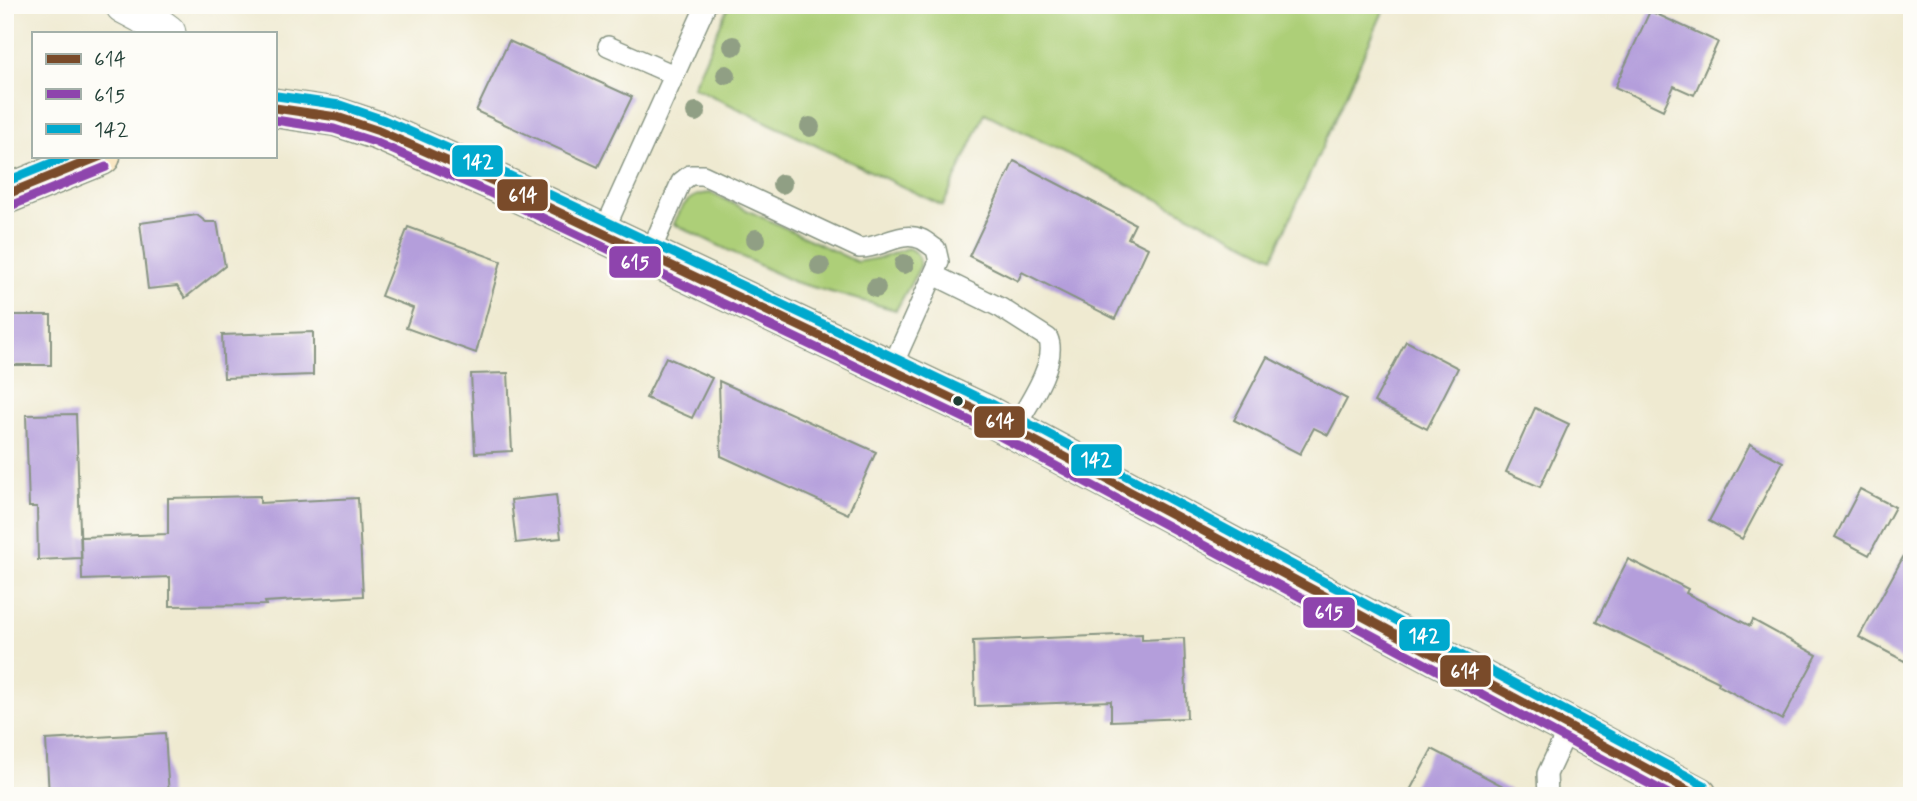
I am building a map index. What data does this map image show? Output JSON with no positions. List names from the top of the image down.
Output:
{
  "lines": ["transit line 142", "transit line 614", "transit line 615"],
  "legend": ["614", "615", "142"]
}
